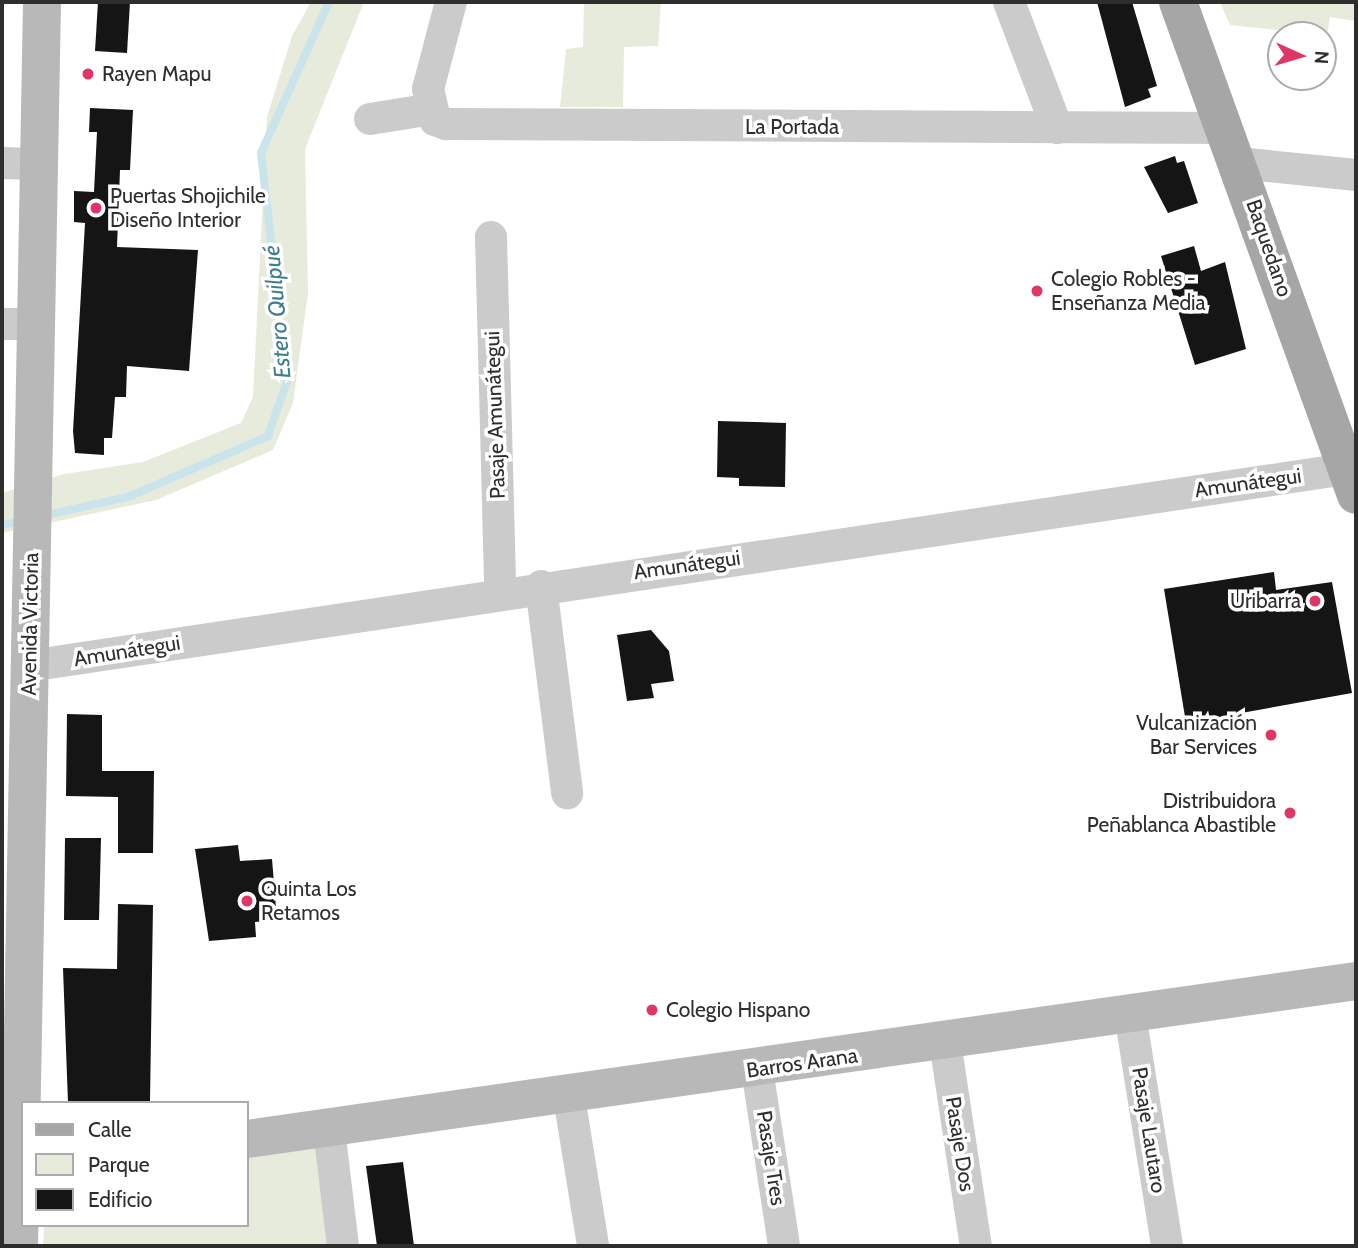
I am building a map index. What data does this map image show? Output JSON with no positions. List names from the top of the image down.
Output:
{
  "streets": {
    "main road": ["Baquedano"],
    "street": [
      "La Portada",
      "Pasaje Amunátegui",
      "Amunátegui",
      "Avenida Victoria",
      "Barros Arana",
      "Pasaje Lautaro",
      "Pasaje Dos",
      "Pasaje Tres"
    ]
  },
  "crossings": [
    ["La Portada", "Baquedano"],
    ["Baquedano", "Amunátegui"],
    ["Pasaje Amunátegui", "Amunátegui"],
    ["Amunátegui", "Avenida Victoria"],
    ["Barros Arana", "Pasaje Lautaro"],
    ["Barros Arana", "Pasaje Dos"],
    ["Barros Arana", "Pasaje Tres"]
  ],
  "water": ["Estero Quilpué"],
  "places": [
    "Rayen Mapu",
    "Puertas Shojichile Diseño Interior",
    "Colegio Robles - Enseñanza Media",
    "Uribarra",
    "Vulcanización Bar Services",
    "Distribuidora Peñablanca Abastible",
    "Quinta Los Retamos",
    "Colegio Hispano"
  ],
  "legend": ["Calle", "Parque", "Edificio"],
  "north": "right"
}
